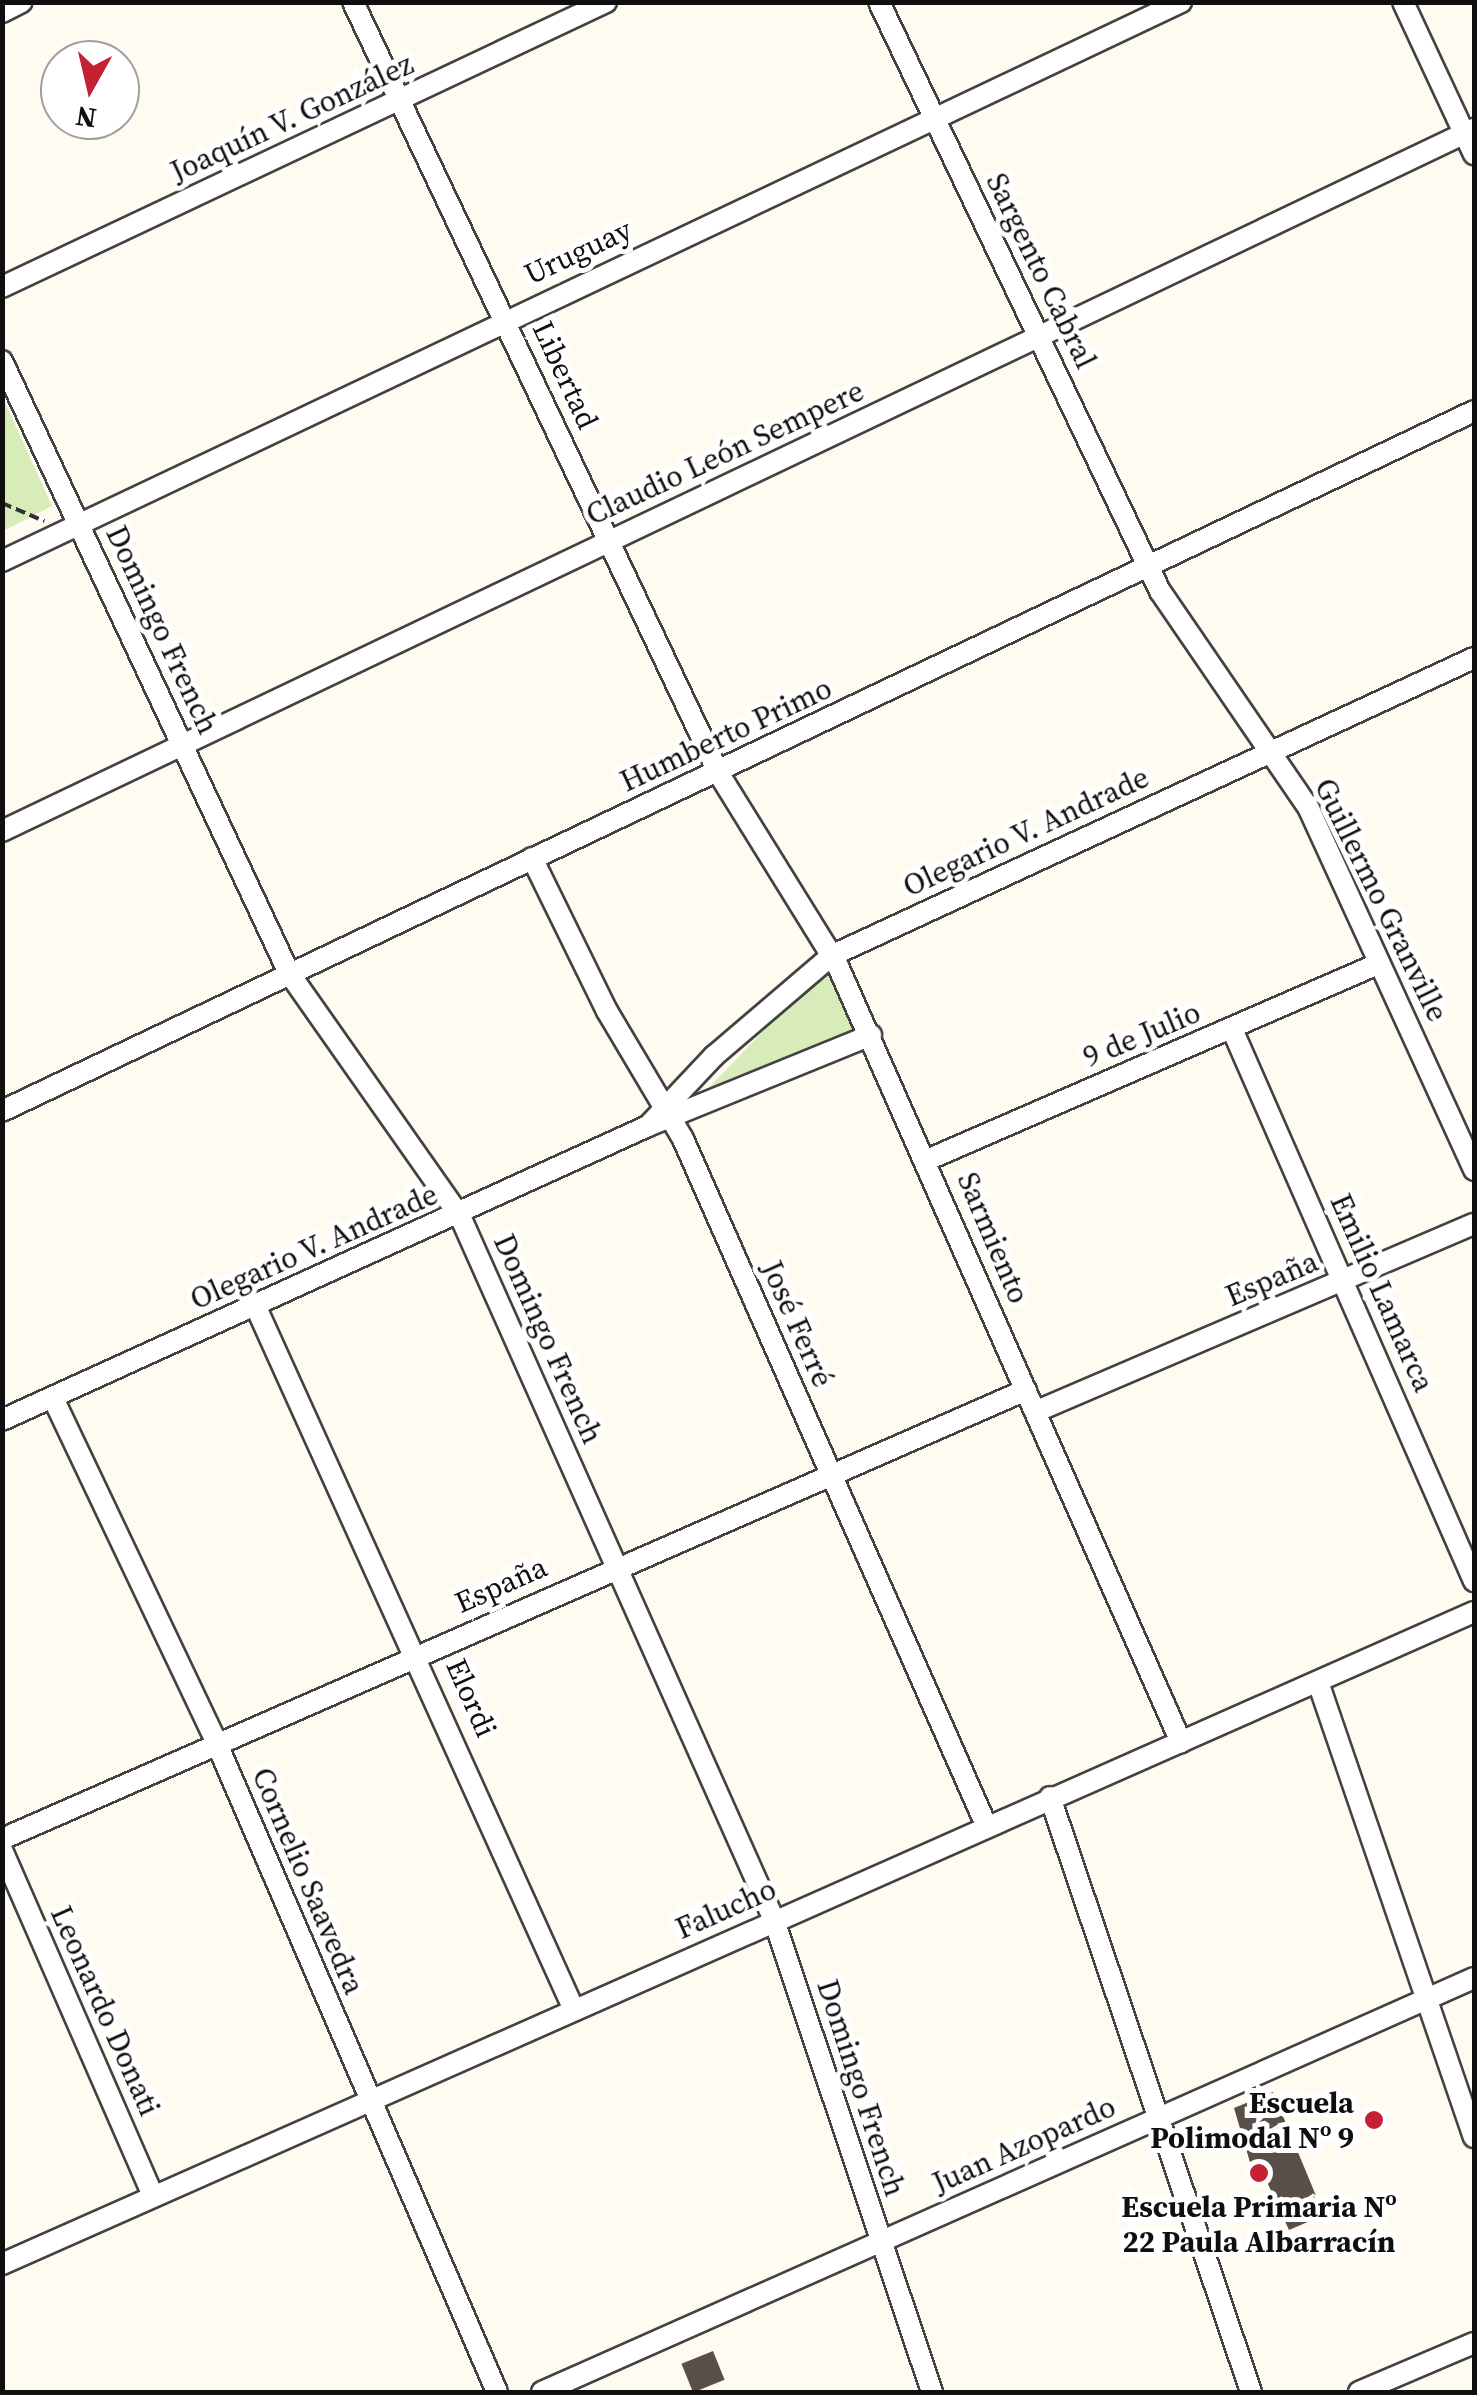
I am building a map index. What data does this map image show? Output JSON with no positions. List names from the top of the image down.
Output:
{
  "streets": {
    "street": [
      "Joaquín V. González",
      "Uruguay",
      "Sargento Cabral",
      "Libertad",
      "Claudio León Sempere",
      "Domingo French",
      "Humberto Primo",
      "Olegario V. Andrade",
      "Guillermo Granville",
      "9 de Julio",
      "Sarmiento",
      "España",
      "Emilio Lamarca",
      "José Ferré",
      "Elordi",
      "Cornelio Saavedra",
      "Falucho",
      "Leonardo Donati",
      "Juan Azopardo"
    ]
  },
  "crossings": [
    ["Joaquín V. González", "Libertad"],
    ["Uruguay", "Sargento Cabral"],
    ["Uruguay", "Libertad"],
    ["Uruguay", "Domingo French"],
    ["Sargento Cabral", "Claudio León Sempere"],
    ["Sargento Cabral", "Humberto Primo"],
    ["Sargento Cabral", "Guillermo Granville"],
    ["Libertad", "Claudio León Sempere"],
    ["Libertad", "Humberto Primo"],
    ["Libertad", "Sarmiento"],
    ["Claudio León Sempere", "Domingo French"],
    ["Domingo French", "Humberto Primo"],
    ["Domingo French", "Olegario V. Andrade"],
    ["Domingo French", "España"],
    ["Domingo French", "Falucho"],
    ["Domingo French", "Juan Azopardo"],
    ["Humberto Primo", "Guillermo Granville"],
    ["Humberto Primo", "Sarmiento"],
    ["Humberto Primo", "José Ferré"],
    ["Olegario V. Andrade", "Guillermo Granville"],
    ["Olegario V. Andrade", "Sarmiento"],
    ["Olegario V. Andrade", "José Ferré"],
    ["Olegario V. Andrade", "Elordi"],
    ["Olegario V. Andrade", "Cornelio Saavedra"],
    ["Guillermo Granville", "9 de Julio"],
    ["9 de Julio", "Sarmiento"],
    ["9 de Julio", "Emilio Lamarca"],
    ["Sarmiento", "España"],
    ["Sarmiento", "Falucho"],
    ["España", "Emilio Lamarca"],
    ["España", "José Ferré"],
    ["España", "Elordi"],
    ["España", "Cornelio Saavedra"],
    ["José Ferré", "Falucho"],
    ["Elordi", "Falucho"],
    ["Cornelio Saavedra", "Falucho"],
    ["Falucho", "Leonardo Donati"]
  ],
  "places": ["Escuela Polimodal Nº 9", "Escuela Primaria Nº 22 Paula Albarracín"],
  "north": "bottom"
}
